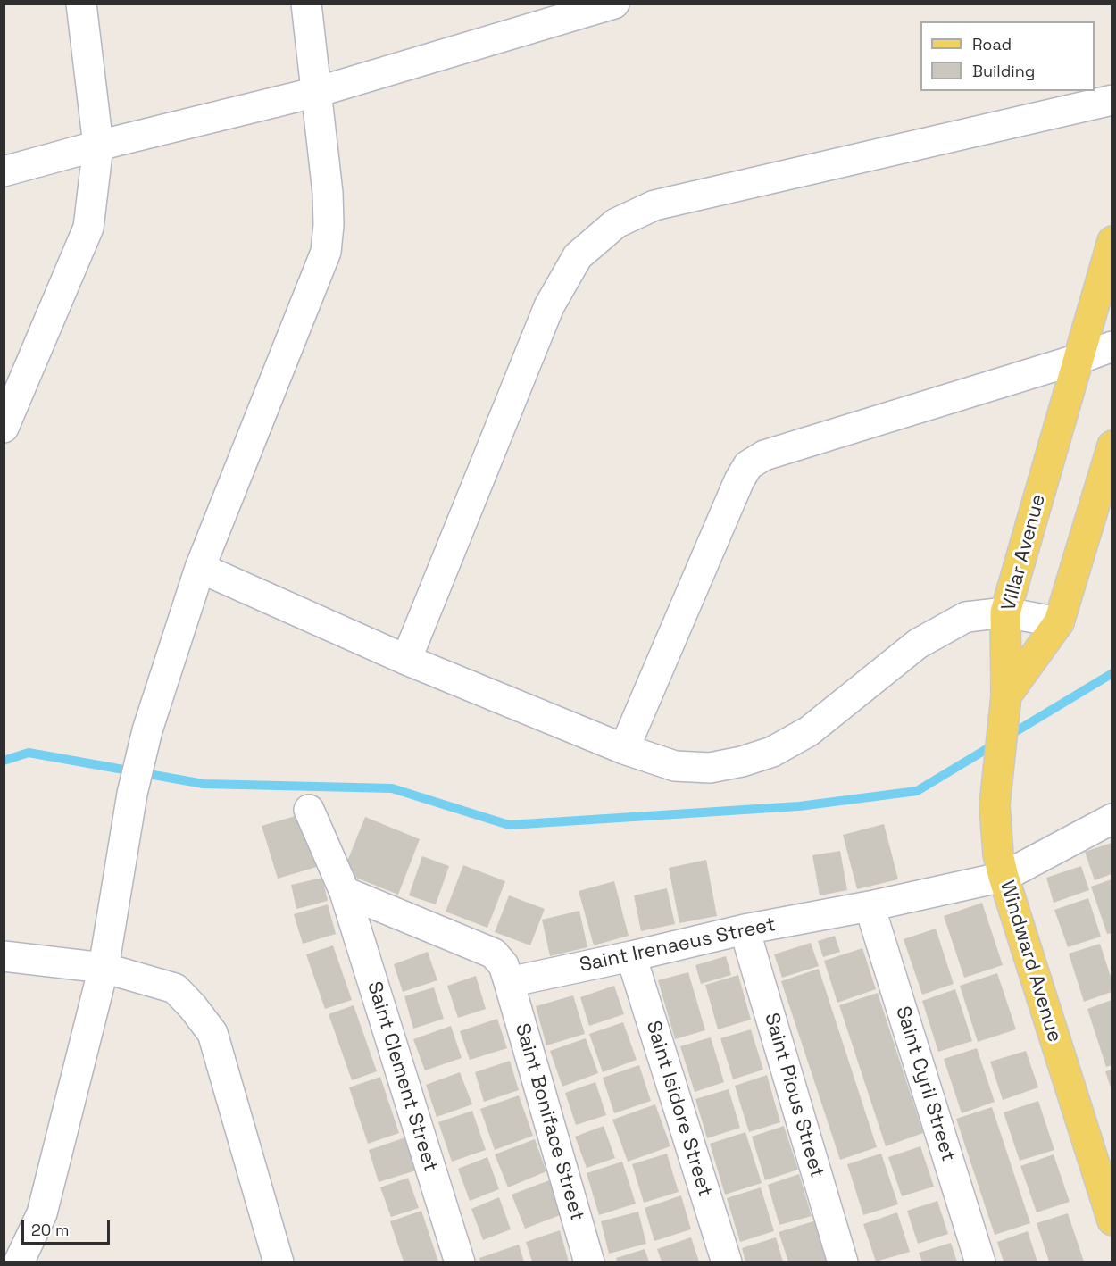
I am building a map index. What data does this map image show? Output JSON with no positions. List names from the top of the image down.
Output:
{
  "streets": {
    "main road": ["Villar Avenue", "Windward Avenue"],
    "street": [
      "Saint Irenaeus Street",
      "Saint Clement Street",
      "Saint Cyril Street",
      "Saint Pious Street",
      "Saint Isidore Street",
      "Saint Boniface Street"
    ]
  },
  "crossings": [
    ["Villar Avenue", "Windward Avenue"],
    ["Saint Irenaeus Street", "Windward Avenue"],
    ["Saint Irenaeus Street", "Saint Cyril Street"],
    ["Saint Irenaeus Street", "Saint Pious Street"],
    ["Saint Irenaeus Street", "Saint Isidore Street"],
    ["Saint Irenaeus Street", "Saint Boniface Street"]
  ],
  "legend": ["Road", "Building"],
  "scale_bar": "20 m"
}
